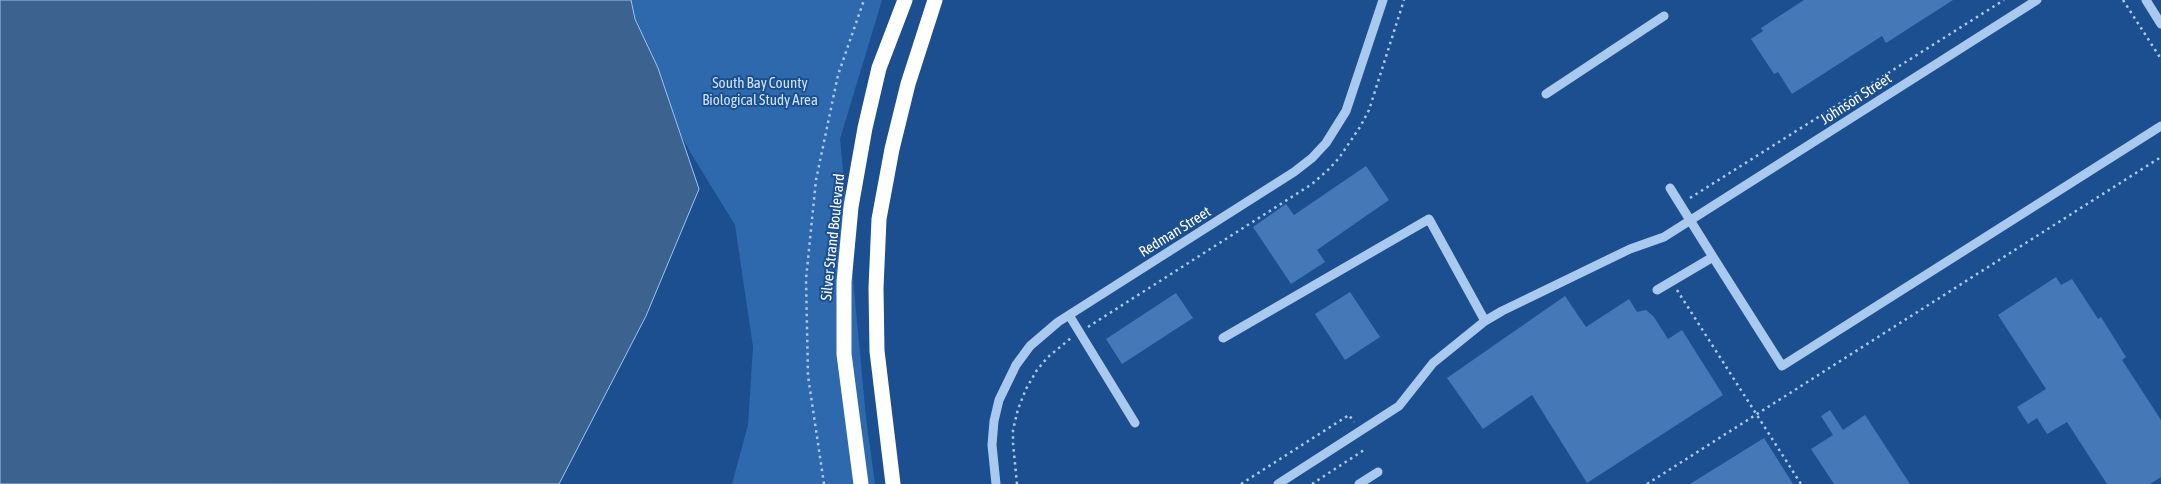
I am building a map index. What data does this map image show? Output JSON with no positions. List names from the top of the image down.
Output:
{
  "streets": {
    "highway": ["Silver Strand Boulevard"],
    "street": ["Johnson Street", "Redman Street"]
  },
  "parks": ["South Bay County Biological Study Area"]
}
